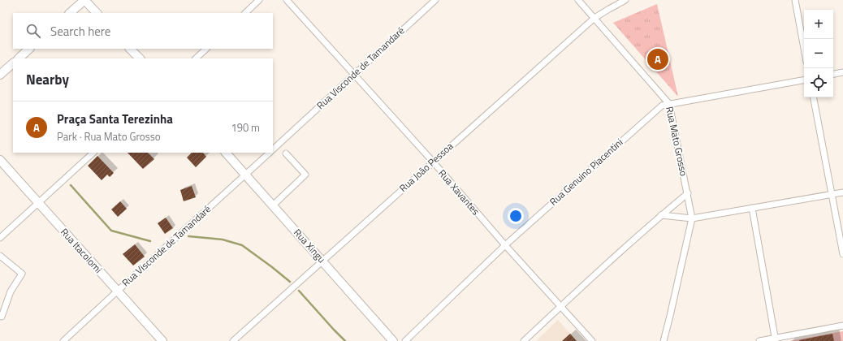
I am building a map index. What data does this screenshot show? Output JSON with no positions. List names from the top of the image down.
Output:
{
  "streets": {
    "street": [
      "Rua Visconde de Tamandaré",
      "Rua Mato Grosso",
      "Rua João Pessoa",
      "Rua Genuino Piacentini",
      "Rua Xavantes",
      "Rua Xingu",
      "Rua Itacolomi"
    ]
  },
  "crossings": [
    ["Rua Visconde de Tamandaré", "Rua Xavantes"],
    ["Rua Visconde de Tamandaré", "Rua Xingu"],
    ["Rua Visconde de Tamandaré", "Rua Itacolomi"],
    ["Rua Mato Grosso", "Rua João Pessoa"],
    ["Rua Mato Grosso", "Rua Genuino Piacentini"],
    ["Rua João Pessoa", "Rua Xavantes"],
    ["Rua João Pessoa", "Rua Xingu"],
    ["Rua Genuino Piacentini", "Rua Xavantes"]
  ],
  "page": {
    "map_buttons": ["+", "−"],
    "search": "Search here",
    "pins": "A",
    "heading": "Nearby",
    "list": [
      {
        "mark": "A",
        "name": "Praça Santa Terezinha",
        "note": "Park · Rua Mato Grosso",
        "value": "190 m"
      }
    ]
  }
}
